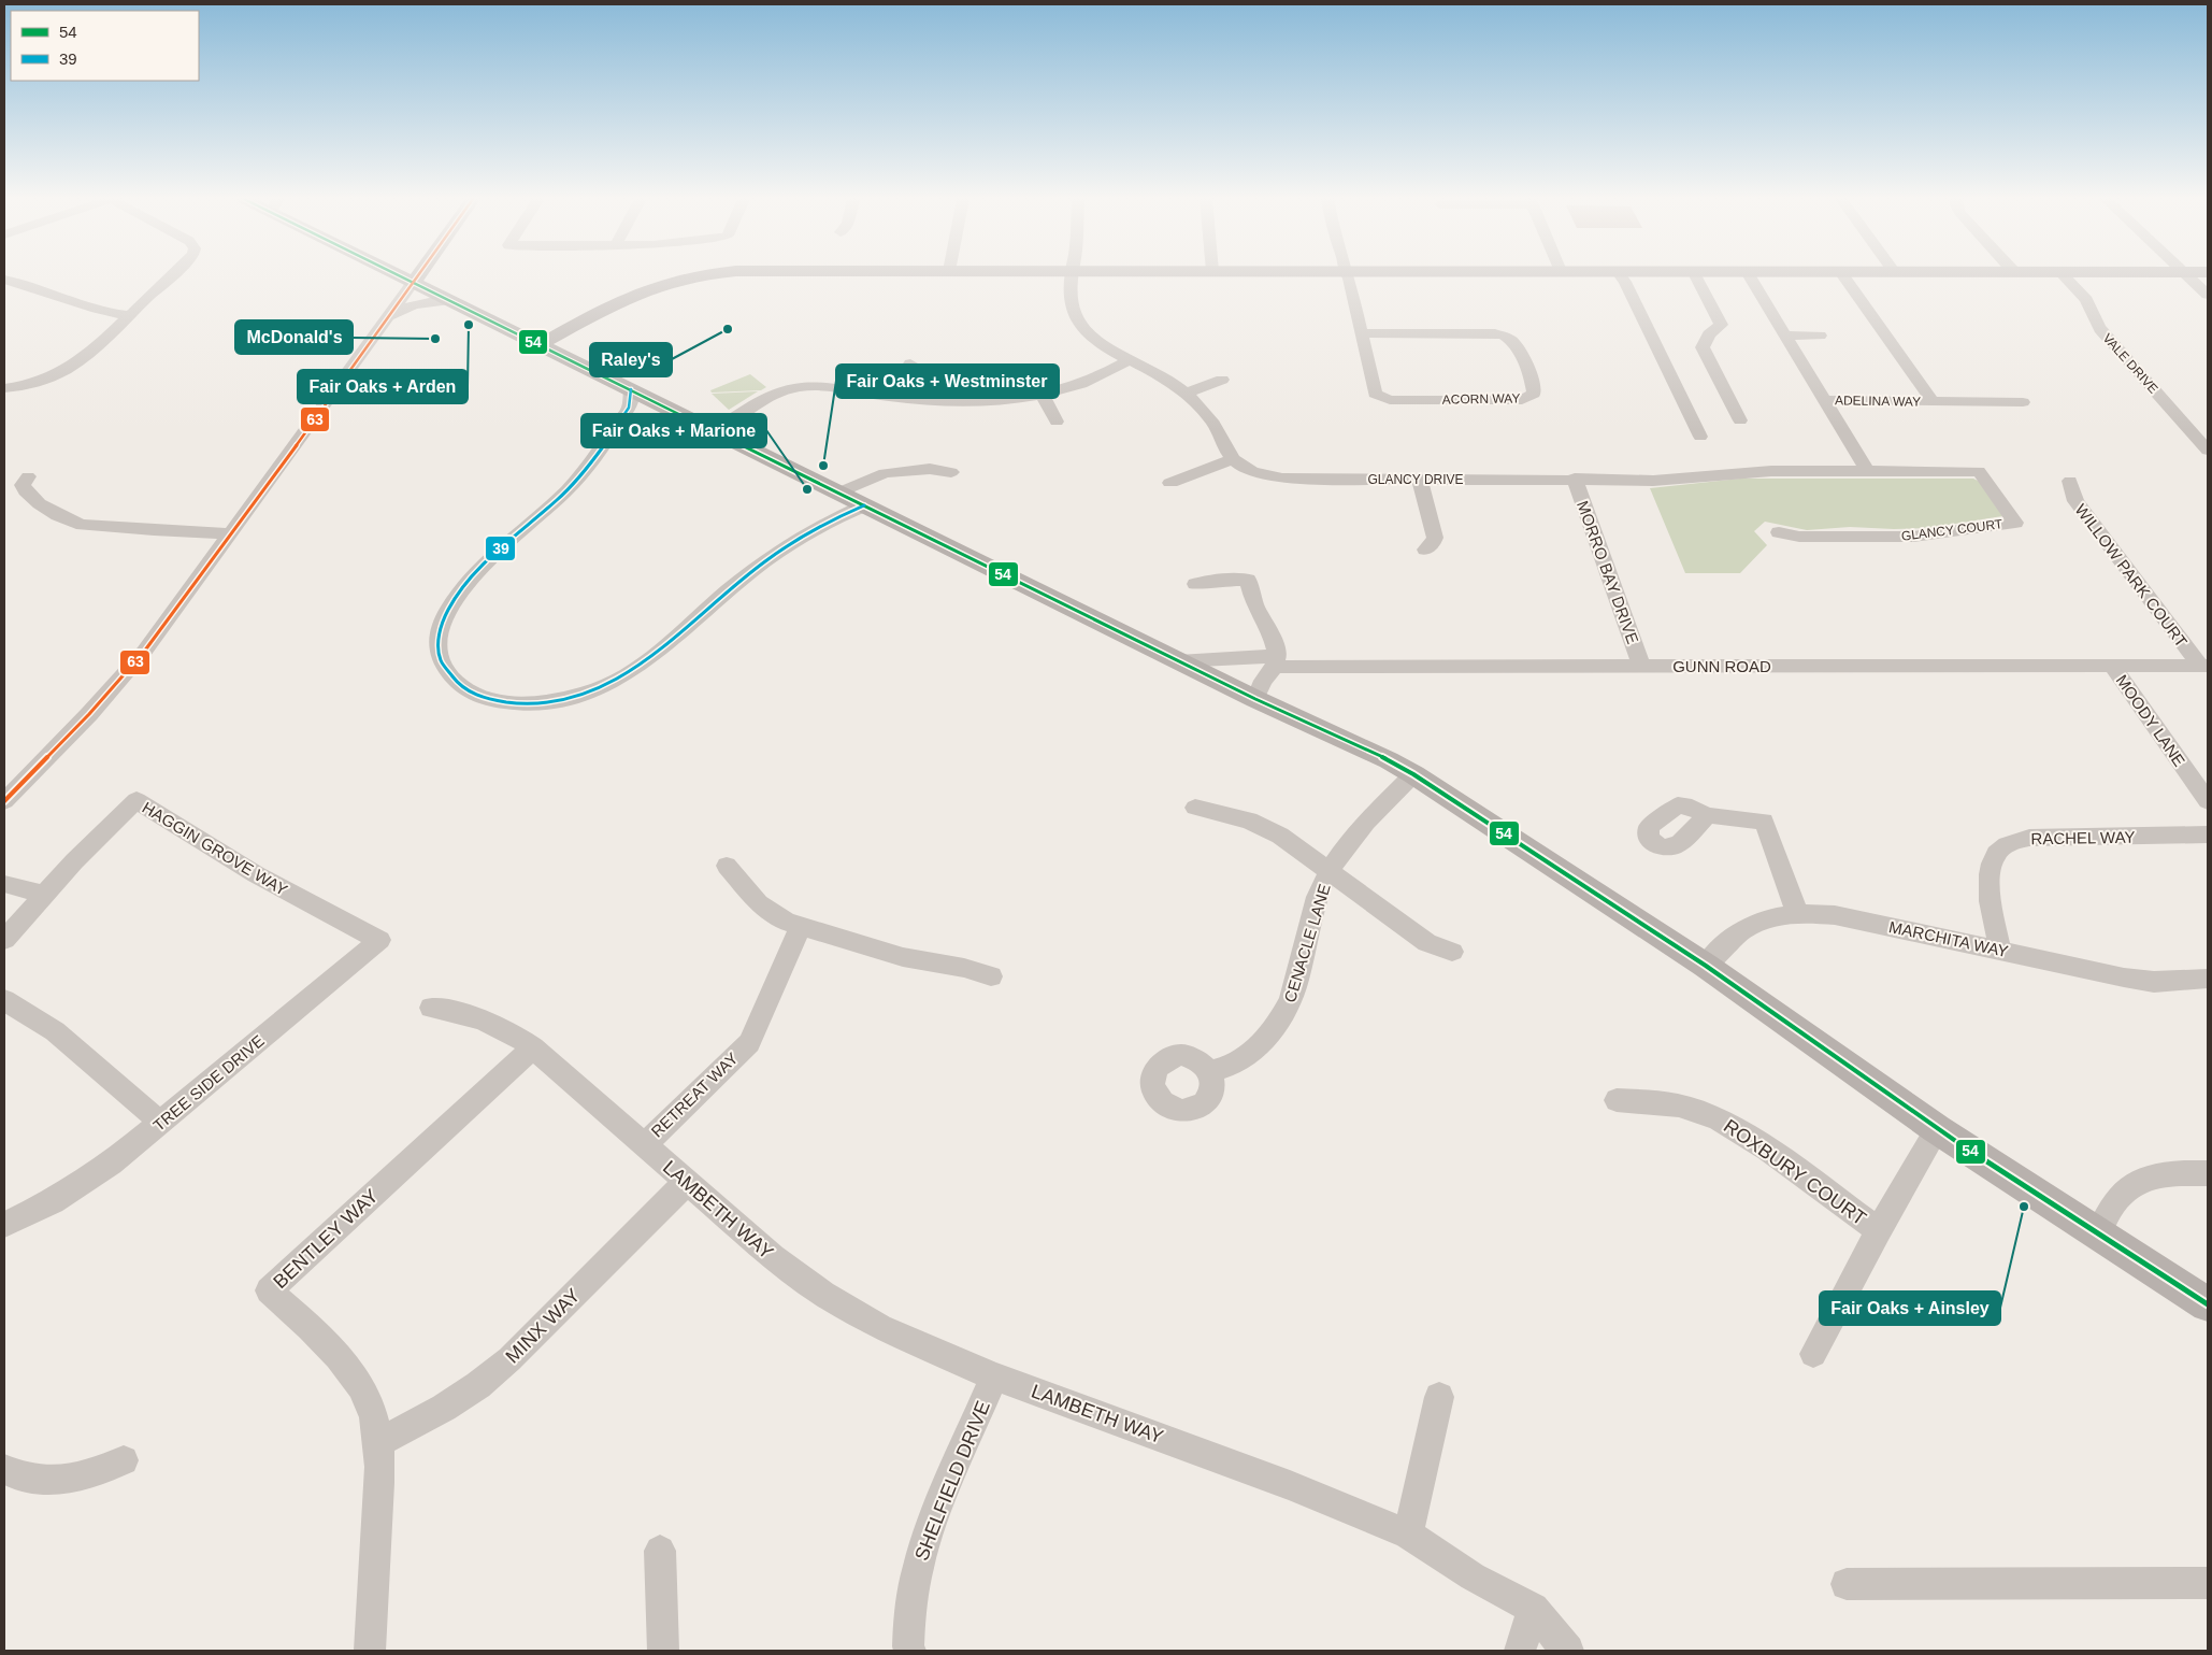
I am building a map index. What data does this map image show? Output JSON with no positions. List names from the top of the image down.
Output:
{
  "streets": {
    "street": [
      "VALE DRIVE",
      "ACORN WAY",
      "ADELINA WAY",
      "GLANCY DRIVE",
      "GLANCY COURT",
      "MORRO BAY DRIVE",
      "WILLOW PARK COURT",
      "GUNN ROAD",
      "MOODY LANE",
      "RACHEL WAY",
      "HAGGIN GROVE WAY",
      "MARCHITA WAY",
      "CENACLE LANE",
      "TREE SIDE DRIVE",
      "RETREAT WAY",
      "ROXBURY COURT",
      "LAMBETH WAY",
      "BENTLEY WAY",
      "MINX WAY",
      "SHELFIELD DRIVE"
    ]
  },
  "crossings": [
    ["GLANCY DRIVE", "GLANCY COURT"],
    ["GLANCY DRIVE", "MORRO BAY DRIVE"],
    ["MORRO BAY DRIVE", "GUNN ROAD"],
    ["WILLOW PARK COURT", "GUNN ROAD"],
    ["GUNN ROAD", "MOODY LANE"],
    ["RACHEL WAY", "MARCHITA WAY"],
    ["HAGGIN GROVE WAY", "TREE SIDE DRIVE"],
    ["RETREAT WAY", "LAMBETH WAY"],
    ["RETREAT WAY", "BENTLEY WAY"],
    ["LAMBETH WAY", "MINX WAY"],
    ["LAMBETH WAY", "SHELFIELD DRIVE"],
    ["BENTLEY WAY", "MINX WAY"]
  ],
  "places": [
    "Fair Oaks + Arden",
    "Raley's",
    "McDonald's",
    "Fair Oaks + Westminster",
    "Fair Oaks + Marione",
    "Fair Oaks + Ainsley"
  ],
  "lines": ["transit line 54", "transit line 63", "transit line 39"],
  "legend": ["54", "39"]
}
